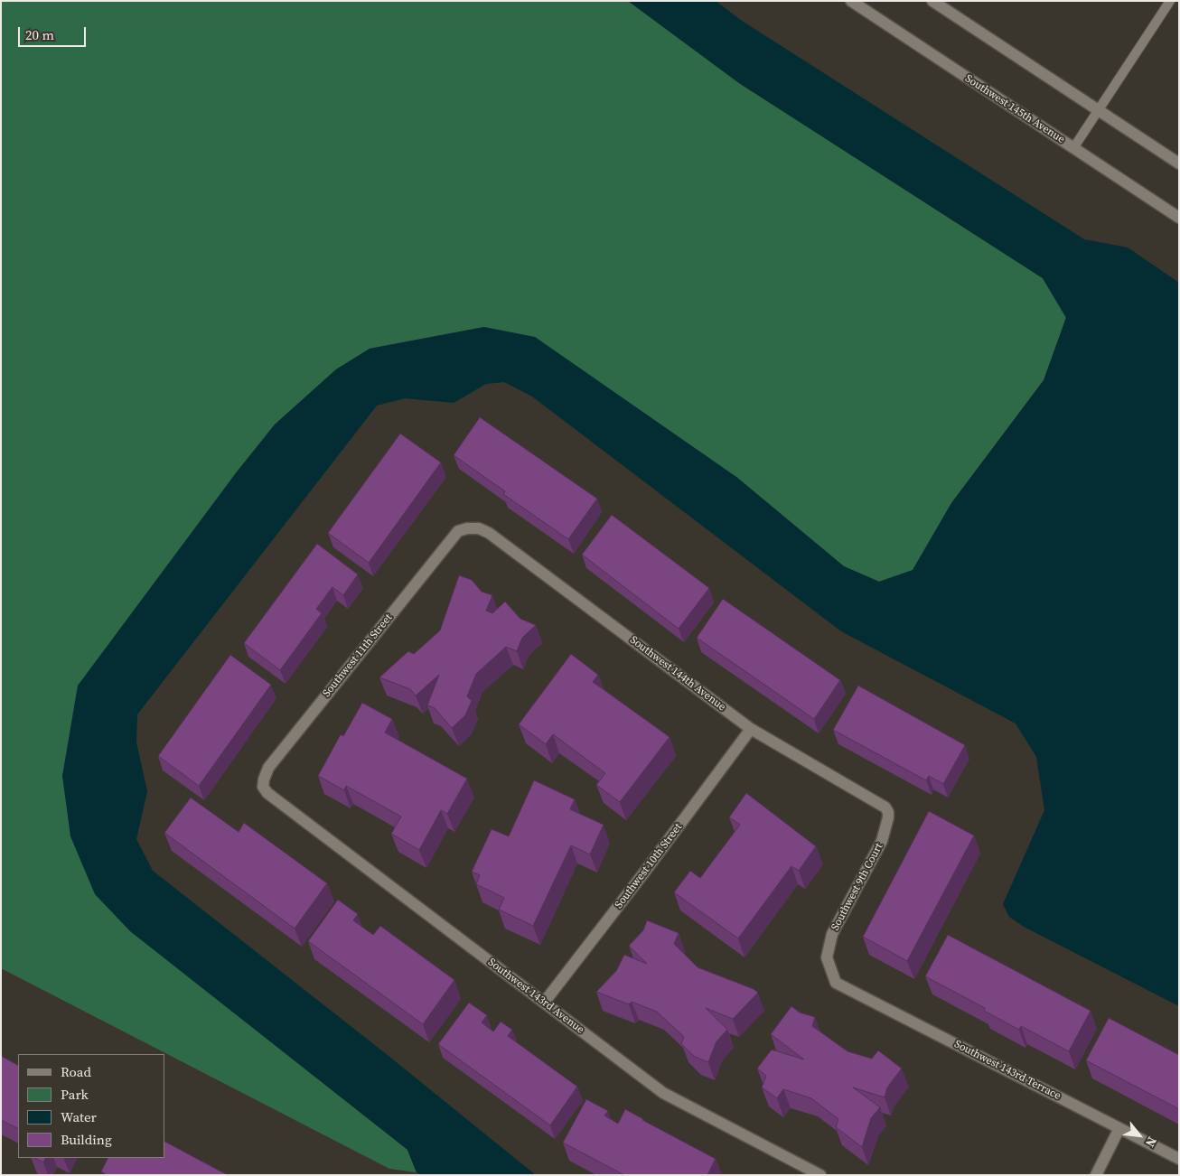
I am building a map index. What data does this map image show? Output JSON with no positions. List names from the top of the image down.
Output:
{
  "streets": {
    "street": [
      "Southwest 145th Avenue",
      "Southwest 11th Street",
      "Southwest 144th Avenue",
      "Southwest 10th Street",
      "Southwest 9th Court",
      "Southwest 143rd Avenue",
      "Southwest 143rd Terrace"
    ]
  },
  "crossings": [
    ["Southwest 11th Street", "Southwest 144th Avenue"],
    ["Southwest 11th Street", "Southwest 143rd Avenue"],
    ["Southwest 144th Avenue", "Southwest 10th Street"],
    ["Southwest 144th Avenue", "Southwest 9th Court"],
    ["Southwest 10th Street", "Southwest 143rd Avenue"],
    ["Southwest 9th Court", "Southwest 143rd Terrace"]
  ],
  "legend": [
    "Road",
    "Park",
    "Water",
    "Building"
  ],
  "scale_bar": "20 m",
  "north": "bottom right"
}
